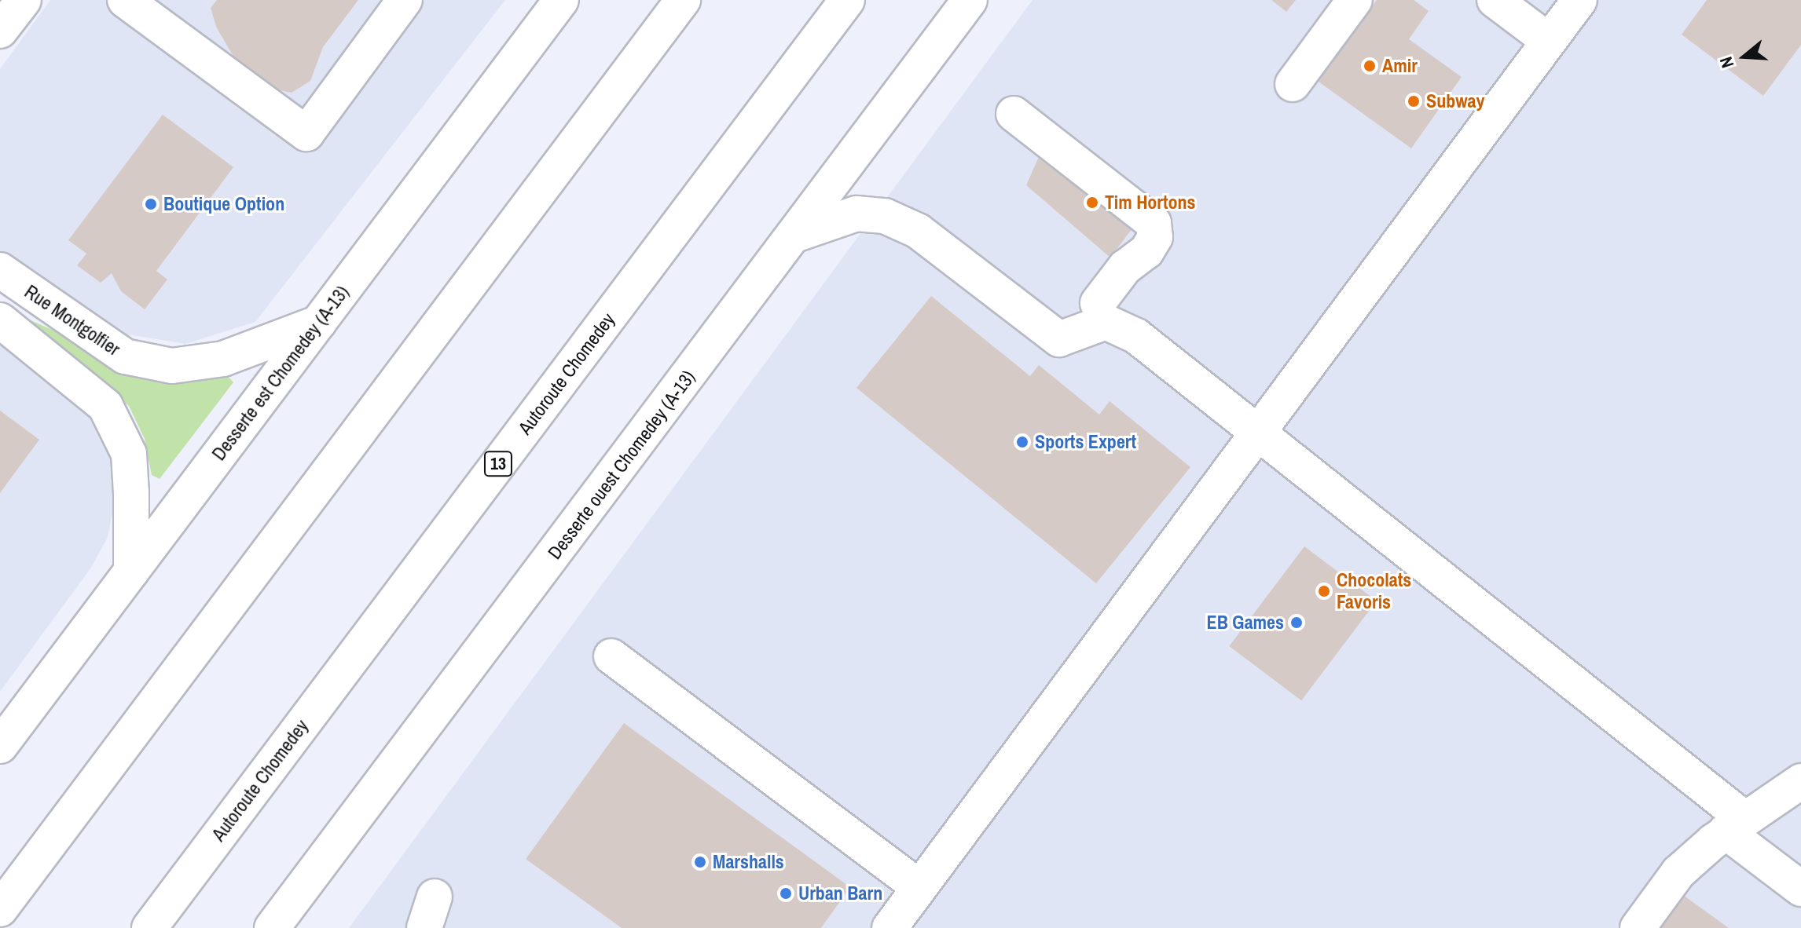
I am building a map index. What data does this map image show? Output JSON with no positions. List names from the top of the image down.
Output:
{
  "streets": {
    "main road": [
      "Rue Montgolfier",
      "Desserte est Chomedey (A-13)",
      "Autoroute Chomedey",
      "13",
      "Desserte ouest Chomedey (A-13)"
    ]
  },
  "crossings": [
    ["Rue Montgolfier", "Desserte est Chomedey (A-13)"]
  ],
  "places": [
    "Amir",
    "Subway",
    "Tim Hortons",
    "Boutique Option",
    "Sports Expert",
    "Chocolats Favoris",
    "EB Games",
    "Marshalls",
    "Urban Barn"
  ],
  "north": "left"
}
